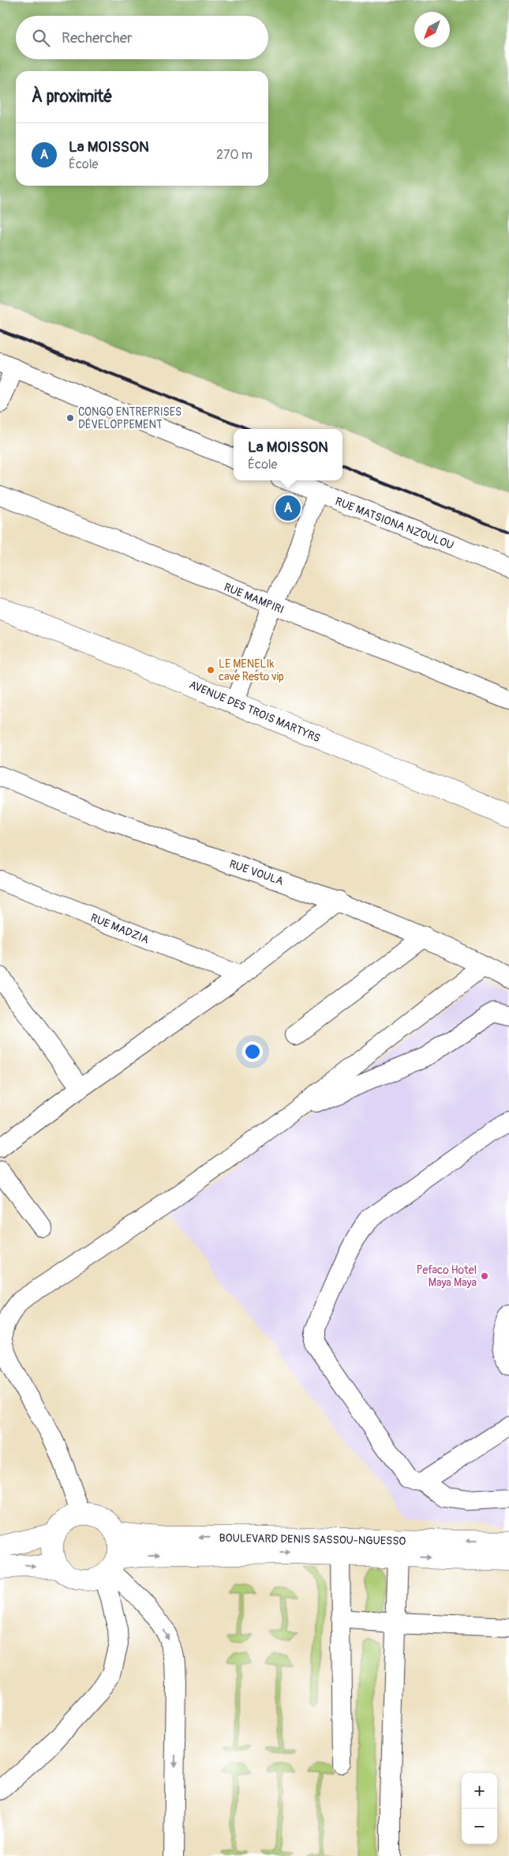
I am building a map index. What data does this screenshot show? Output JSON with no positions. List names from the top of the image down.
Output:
{
  "streets": {
    "main road": ["AVENUE DES TROIS MARTYRS", "BOULEVARD DENIS SASSOU-NGUESSO"],
    "street": [
      "RUE MATSIONA NZOULOU",
      "RUE MAMPIRI",
      "RUE VOULA",
      "RUE MADZIA"
    ]
  },
  "places": ["CONGO ENTREPRISES DÉVELOPPEMENT", "LE MENELIk cave Resto vip", "Pefaco Hotel Maya Maya"],
  "north": "bottom left",
  "page": {
    "search": "Rechercher",
    "heading": "À proximité",
    "list": [
      {
        "mark": "A",
        "name": "La MOISSON",
        "note": "École",
        "value": "270 m"
      }
    ],
    "popup": ["La MOISSON", "École"],
    "pins": "A",
    "map_buttons": ["+", "−"]
  }
}
